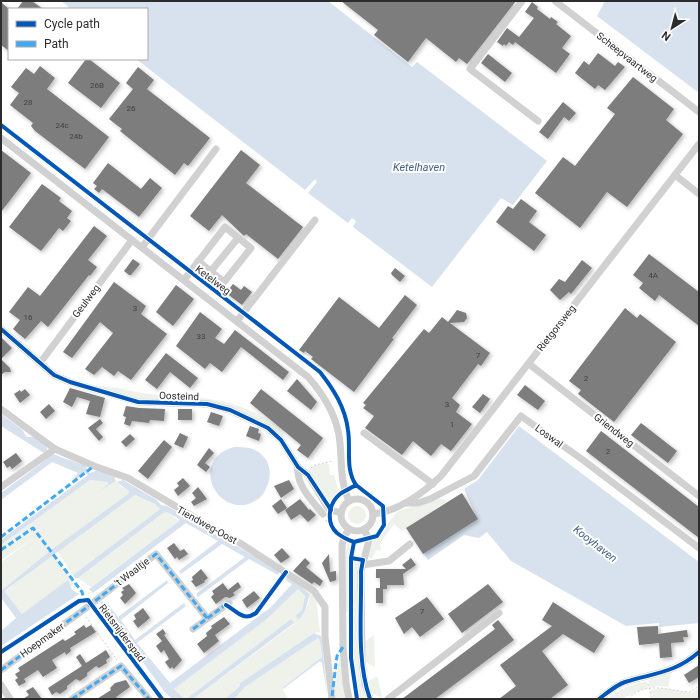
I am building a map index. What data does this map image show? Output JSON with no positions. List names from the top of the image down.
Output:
{
  "streets": {
    "street": [
      "Scheepvaartweg",
      "Ketelweg",
      "Geulweg",
      "Rietgorsweg",
      "Oosteind",
      "Griendweg",
      "Loswal",
      "Tiendweg-Oost",
      "'t Waaltje",
      "Hoepmaker"
    ],
    "cycle path": ["Rietsnijderspad"]
  },
  "crossings": [
    ["Ketelweg", "Geulweg"],
    ["Ketelweg", "Rietgorsweg"],
    ["Geulweg", "Oosteind"],
    ["Rietgorsweg", "Griendweg"],
    ["Rietgorsweg", "Loswal"],
    ["'t Waaltje", "Hoepmaker"]
  ],
  "water": ["Ketelhaven", "Kooyhaven"],
  "house_numbers": [
    "26B",
    "28",
    "26",
    "24c",
    "24b",
    "4A",
    "3",
    "16",
    "33",
    "7",
    "2",
    "3",
    "1",
    "2",
    "7"
  ],
  "legend": ["Cycle path", "Path"],
  "north": "bottom left"
}
